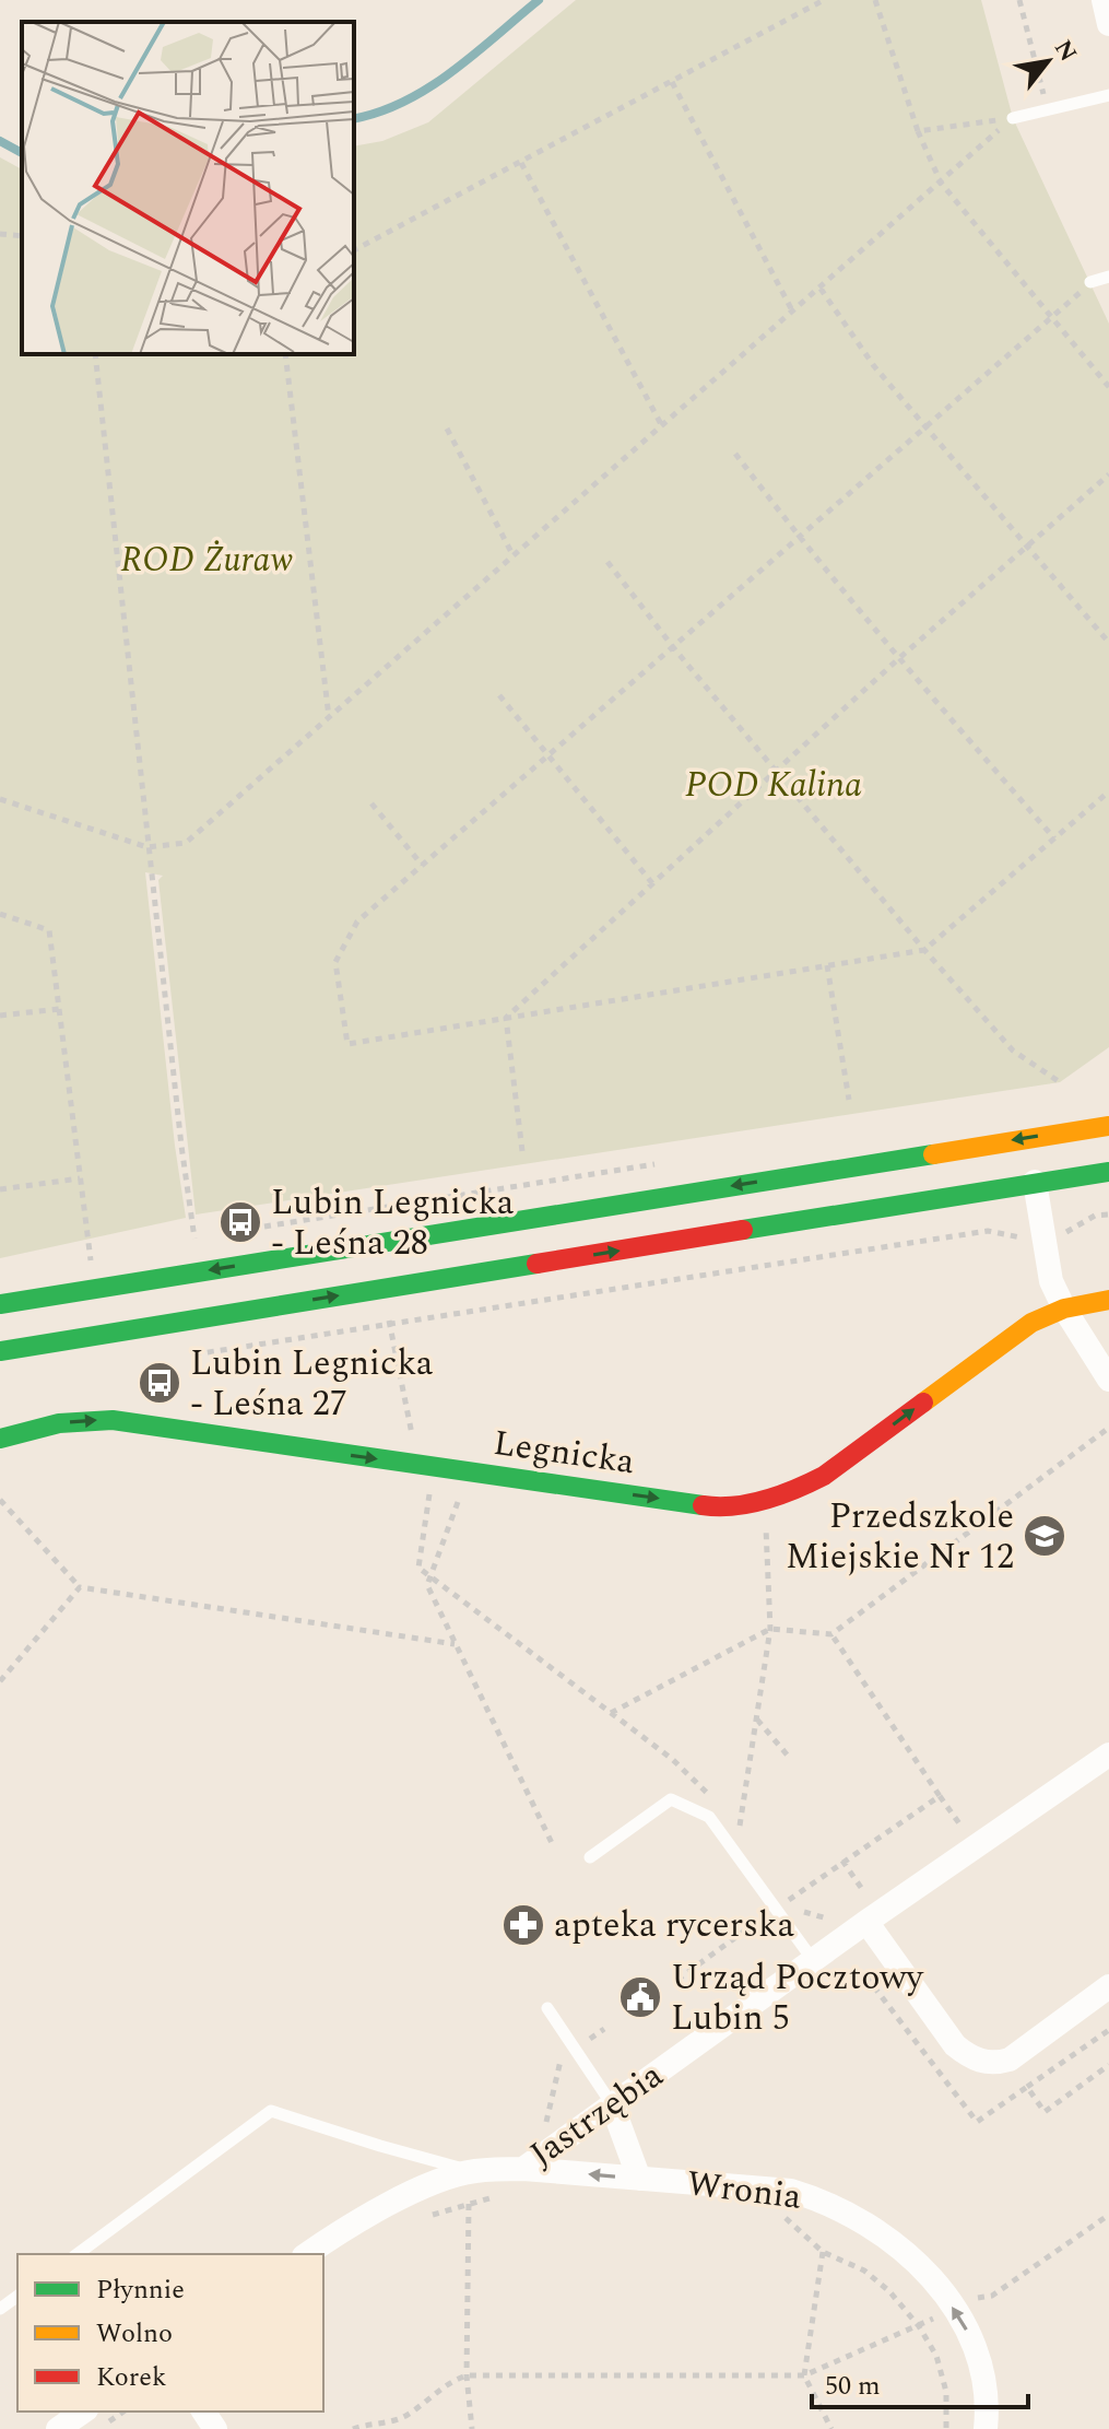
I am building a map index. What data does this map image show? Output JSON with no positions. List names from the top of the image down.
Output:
{
  "streets": {
    "main road": ["Legnicka"],
    "street": ["Jastrzębia", "Wronia"]
  },
  "crossings": [
    ["Jastrzębia", "Wronia"]
  ],
  "parks": ["ROD Żuraw", "POD Kalina"],
  "places": {
    "bus stop": ["Lubin Legnicka - Leśna 28", "Lubin Legnicka - Leśna 27"],
    "school or university": ["Przedszkole Miejskie Nr 12"],
    "pharmacy": ["apteka rycerska"],
    "public building": ["Urząd Pocztowy Lubin 5"]
  },
  "legend": ["Płynnie", "Wolno", "Korek"],
  "scale_bar": "50 m",
  "north": "top right"
}
